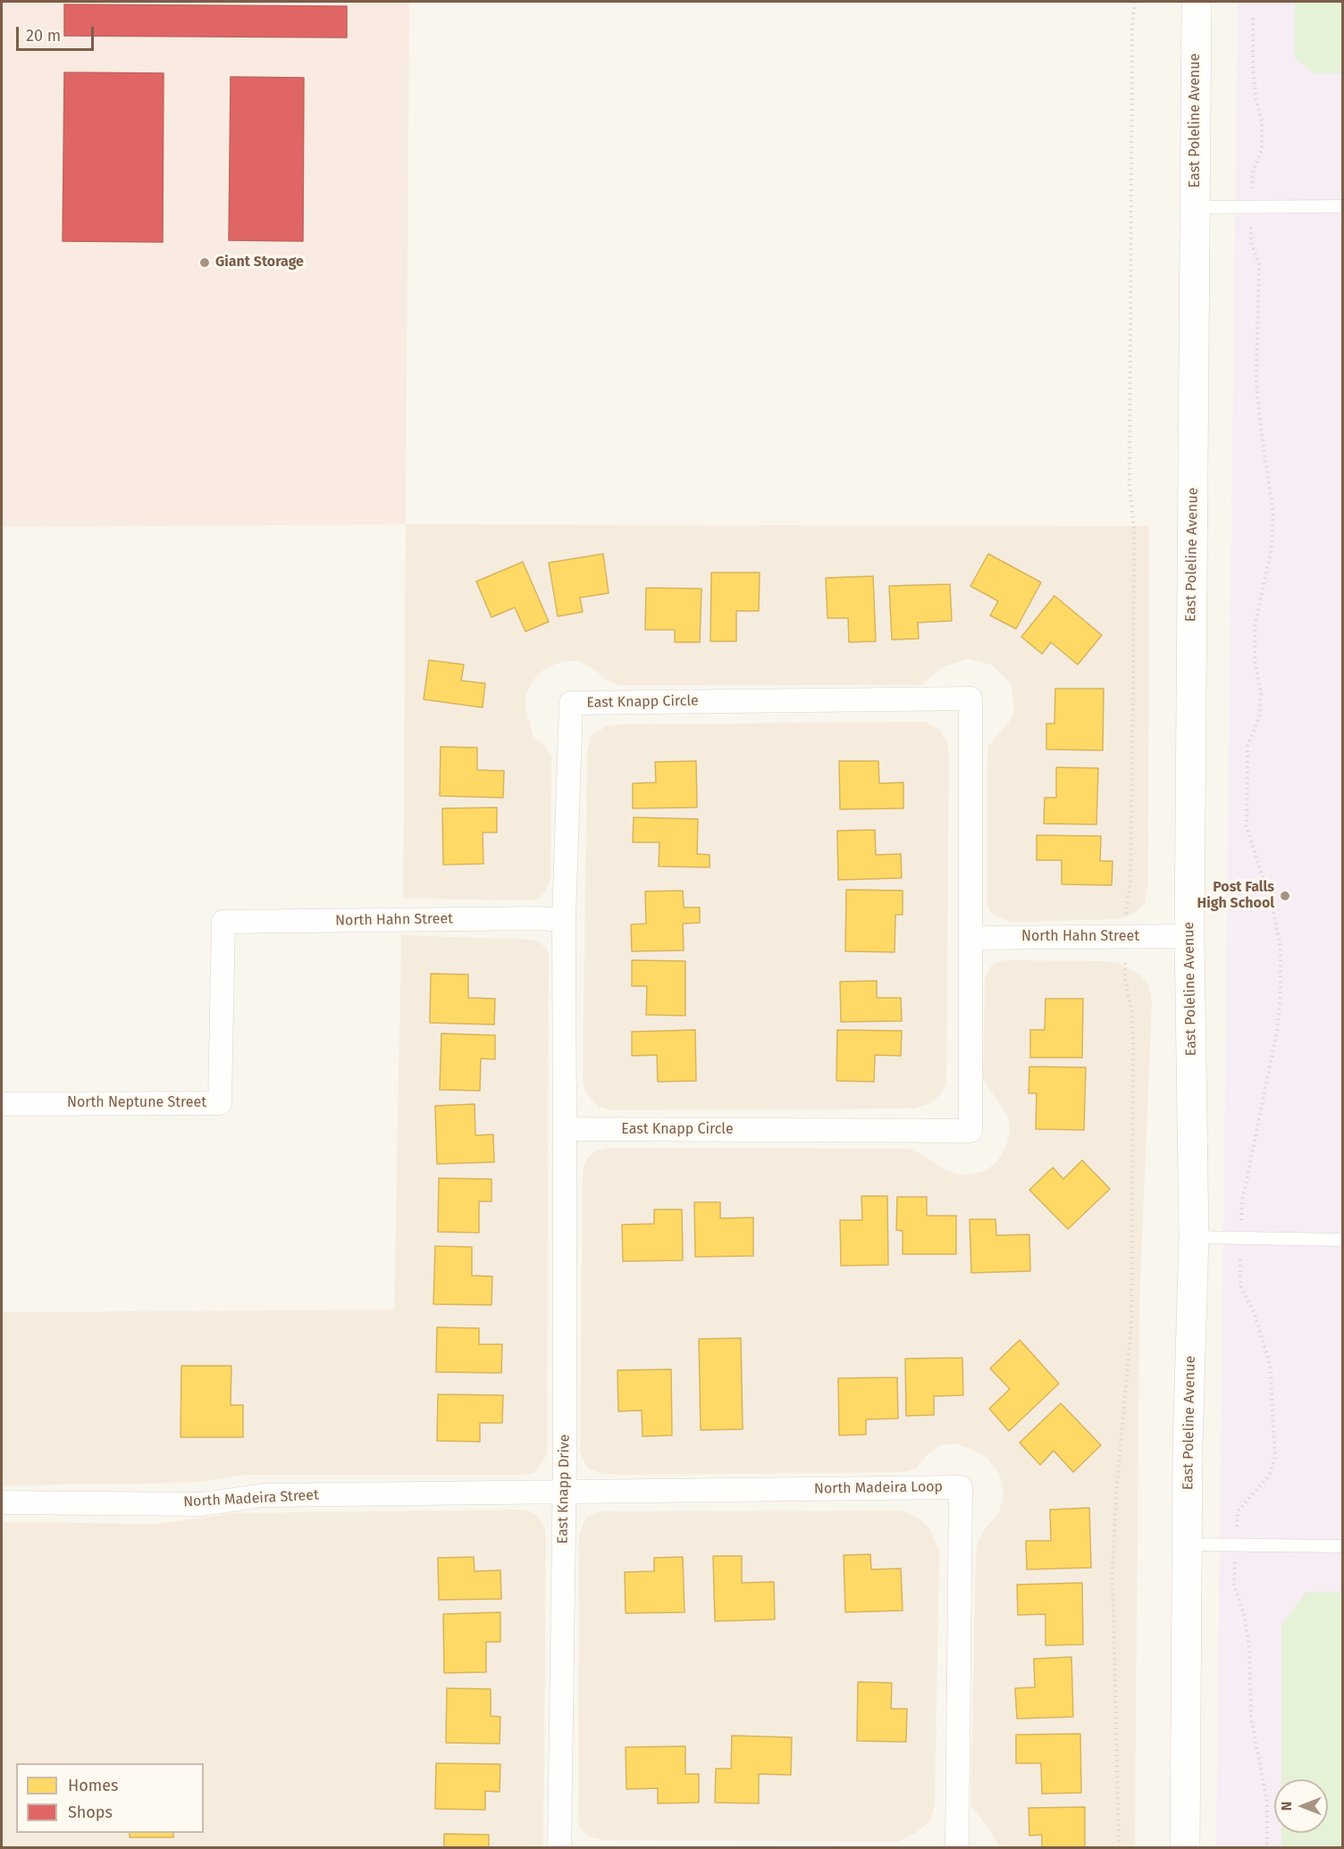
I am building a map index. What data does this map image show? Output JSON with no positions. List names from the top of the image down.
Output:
{
  "streets": {
    "main road": ["East Poleline Avenue"],
    "street": [
      "East Knapp Circle",
      "North Hahn Street",
      "North Neptune Street",
      "North Madeira Loop",
      "East Knapp Drive",
      "North Madeira Street"
    ]
  },
  "crossings": [
    ["East Poleline Avenue", "North Hahn Street"],
    ["East Knapp Circle", "North Hahn Street"],
    ["East Knapp Circle", "East Knapp Drive"],
    ["North Hahn Street", "North Neptune Street"],
    ["North Madeira Loop", "East Knapp Drive"],
    ["North Madeira Loop", "North Madeira Street"],
    ["East Knapp Drive", "North Madeira Street"]
  ],
  "places": ["Giant Storage", "Post Falls High School"],
  "legend": ["Homes", "Shops"],
  "scale_bar": "20 m",
  "north": "left"
}
